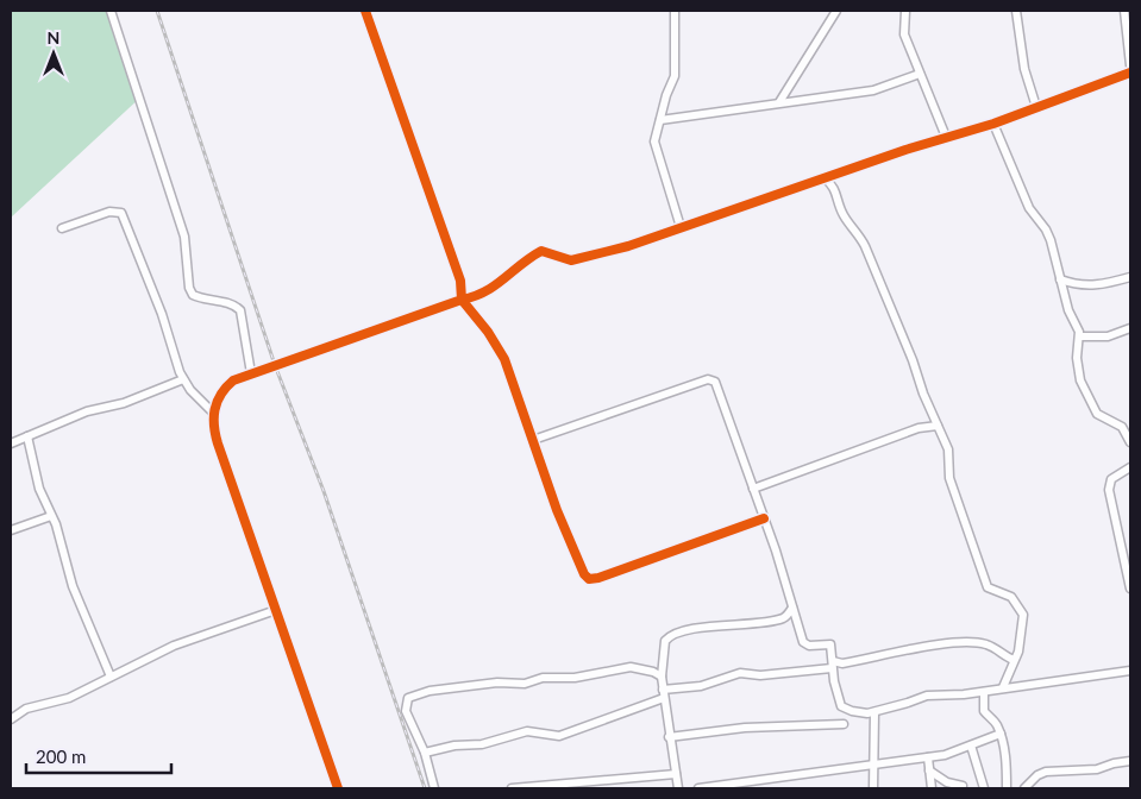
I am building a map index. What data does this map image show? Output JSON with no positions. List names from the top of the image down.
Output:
{
  "scale_bar": "200 m",
  "north": "top"
}
